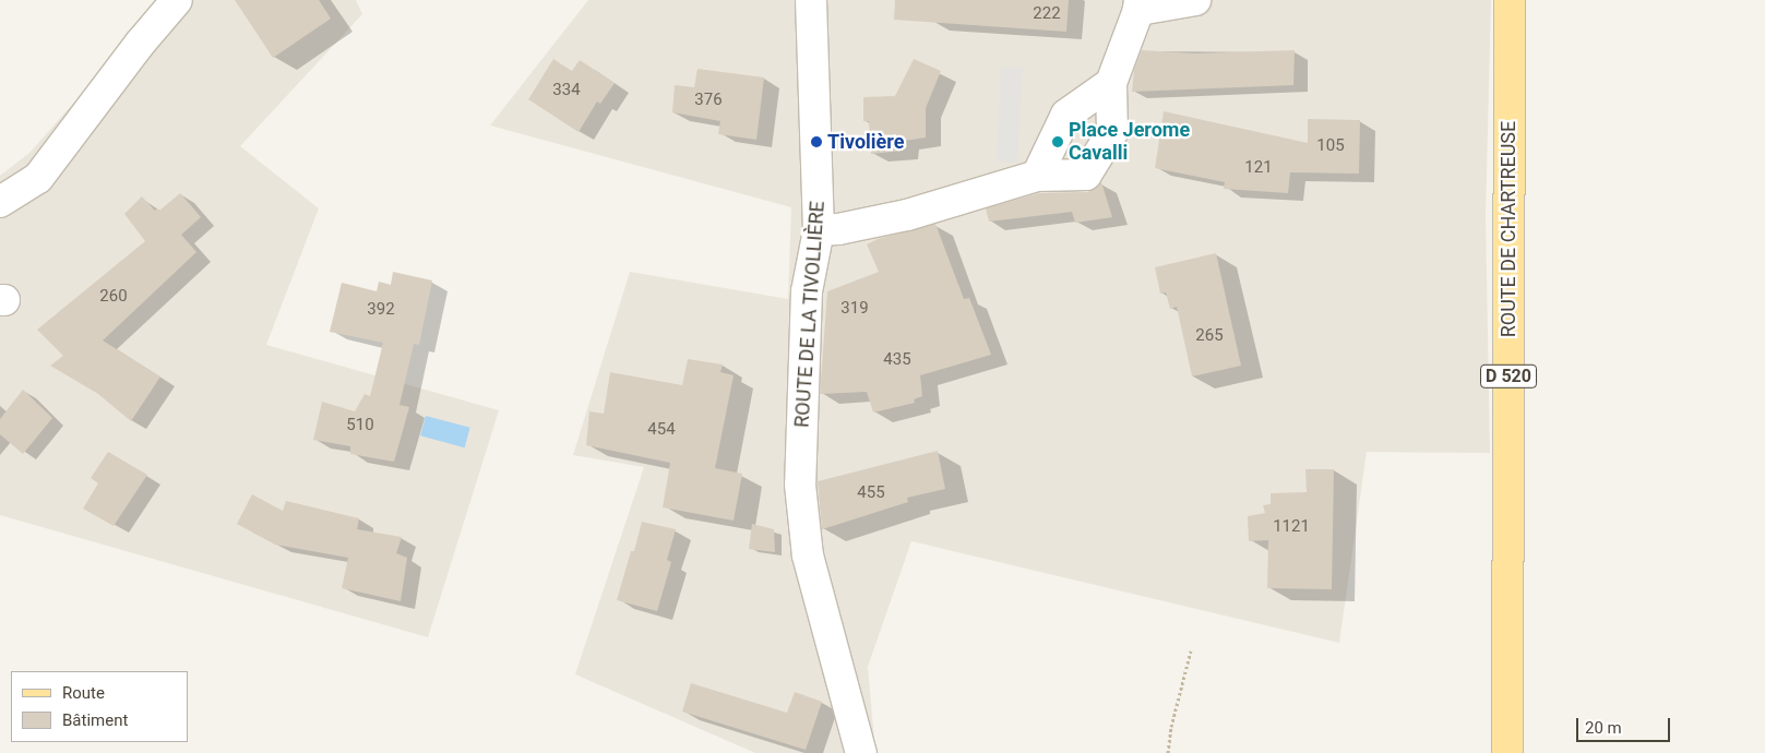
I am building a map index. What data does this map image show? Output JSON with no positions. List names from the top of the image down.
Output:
{
  "streets": {
    "main road": ["ROUTE DE CHARTREUSE", "D 520"],
    "street": ["ROUTE DE LA TIVOLLIÈRE"]
  },
  "places": ["Tivolière", "Place Jerome Cavalli"],
  "house_numbers": [
    "222",
    "334",
    "376",
    "105",
    "121",
    "260",
    "319",
    "392",
    "265",
    "435",
    "510",
    "454",
    "455",
    "1121"
  ],
  "legend": ["Route", "Bâtiment"],
  "scale_bar": "20 m"
}
